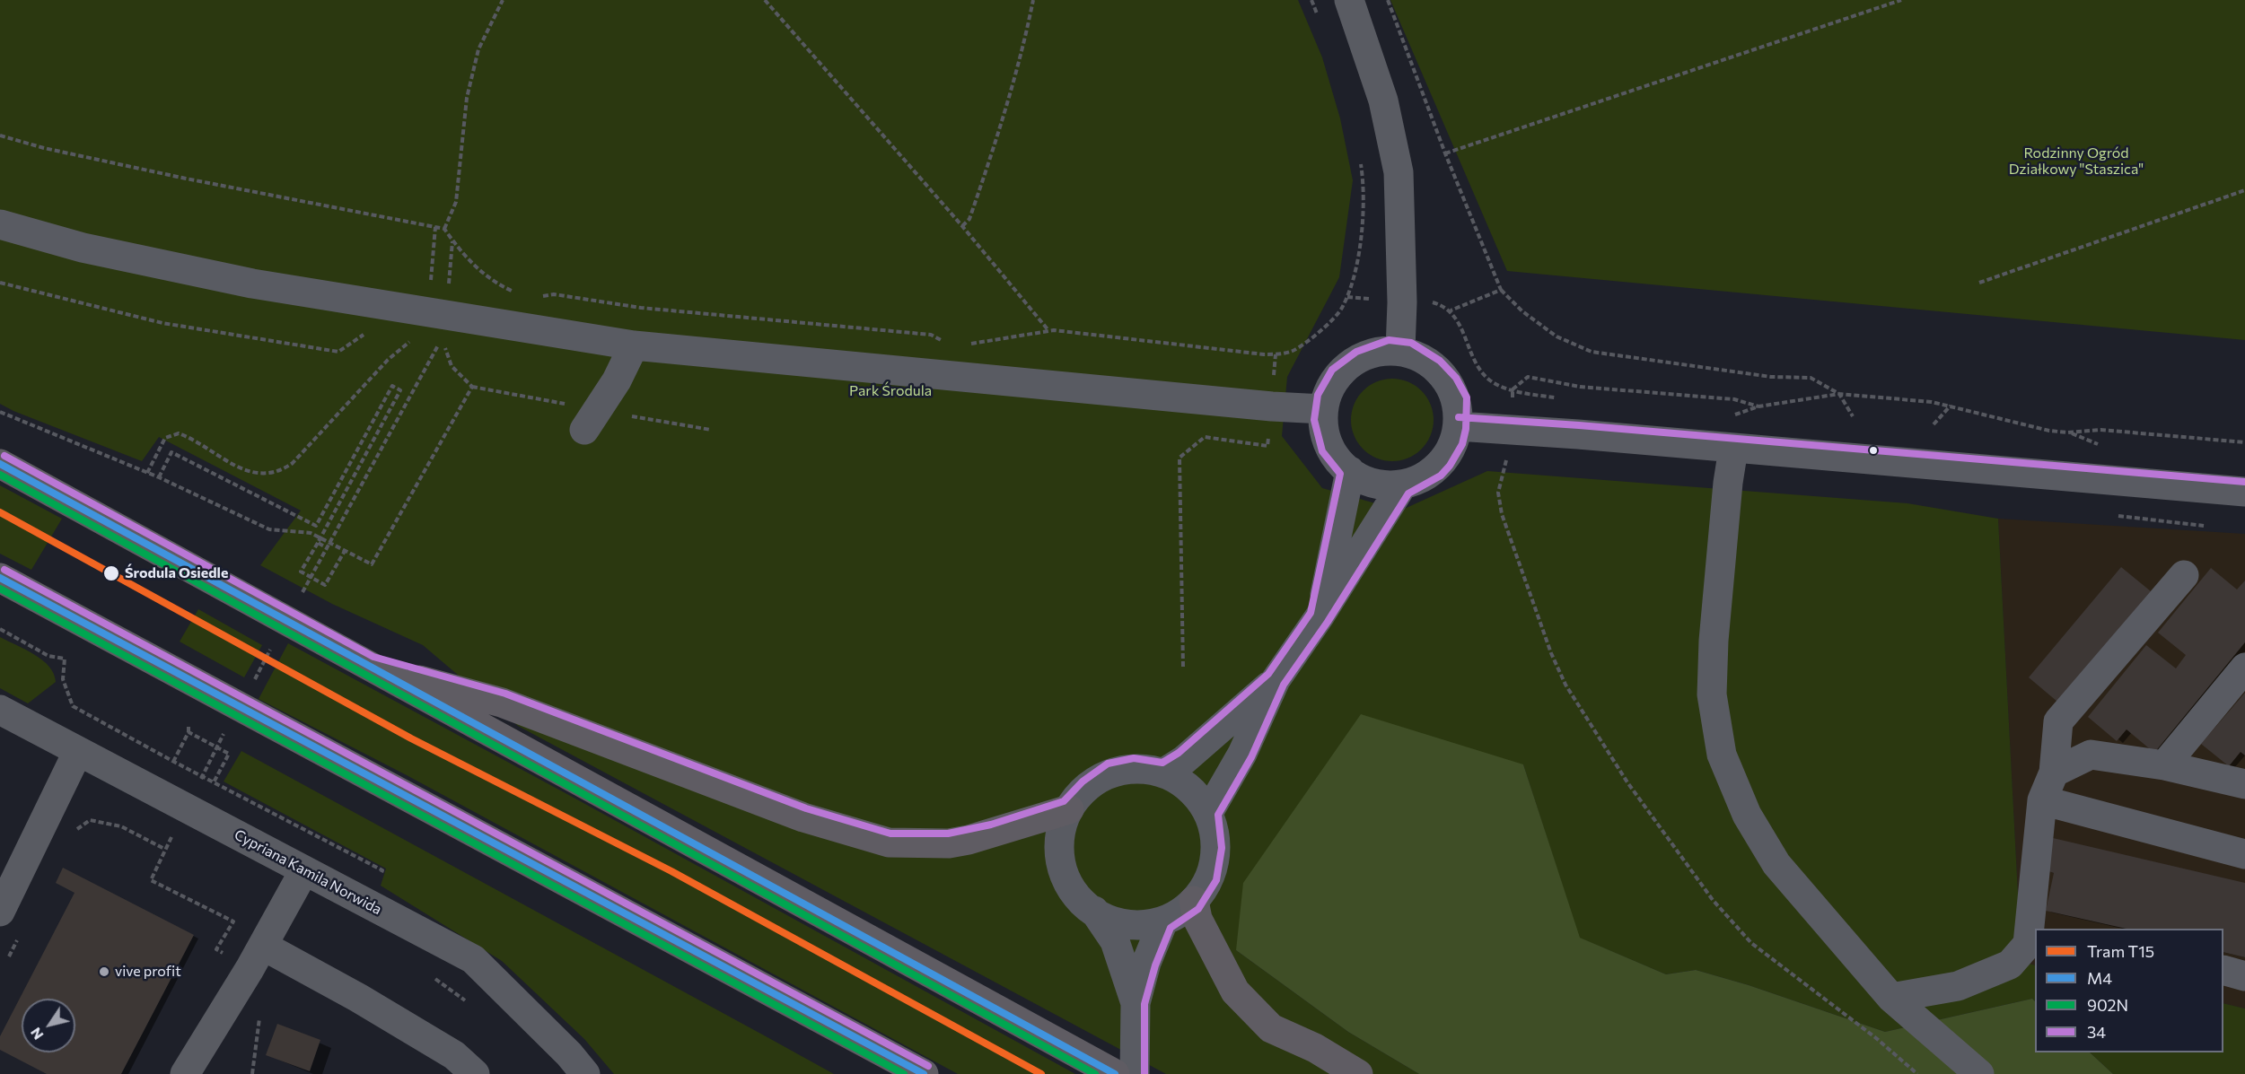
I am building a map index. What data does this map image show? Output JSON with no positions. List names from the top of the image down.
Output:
{
  "streets": {
    "street": ["Cypriana Kamila Norwida"]
  },
  "parks": ["Rodzinny Ogród Działkowy \"Staszica\"", "Park Środula"],
  "places": ["Środula Osiedle", "vive profit"],
  "lines": [
    "transit line 34",
    "transit line M4",
    "transit line 902N",
    "tram line T15"
  ],
  "legend": [
    "Tram T15",
    "M4",
    "902N",
    "34"
  ],
  "north": "bottom left"
}
